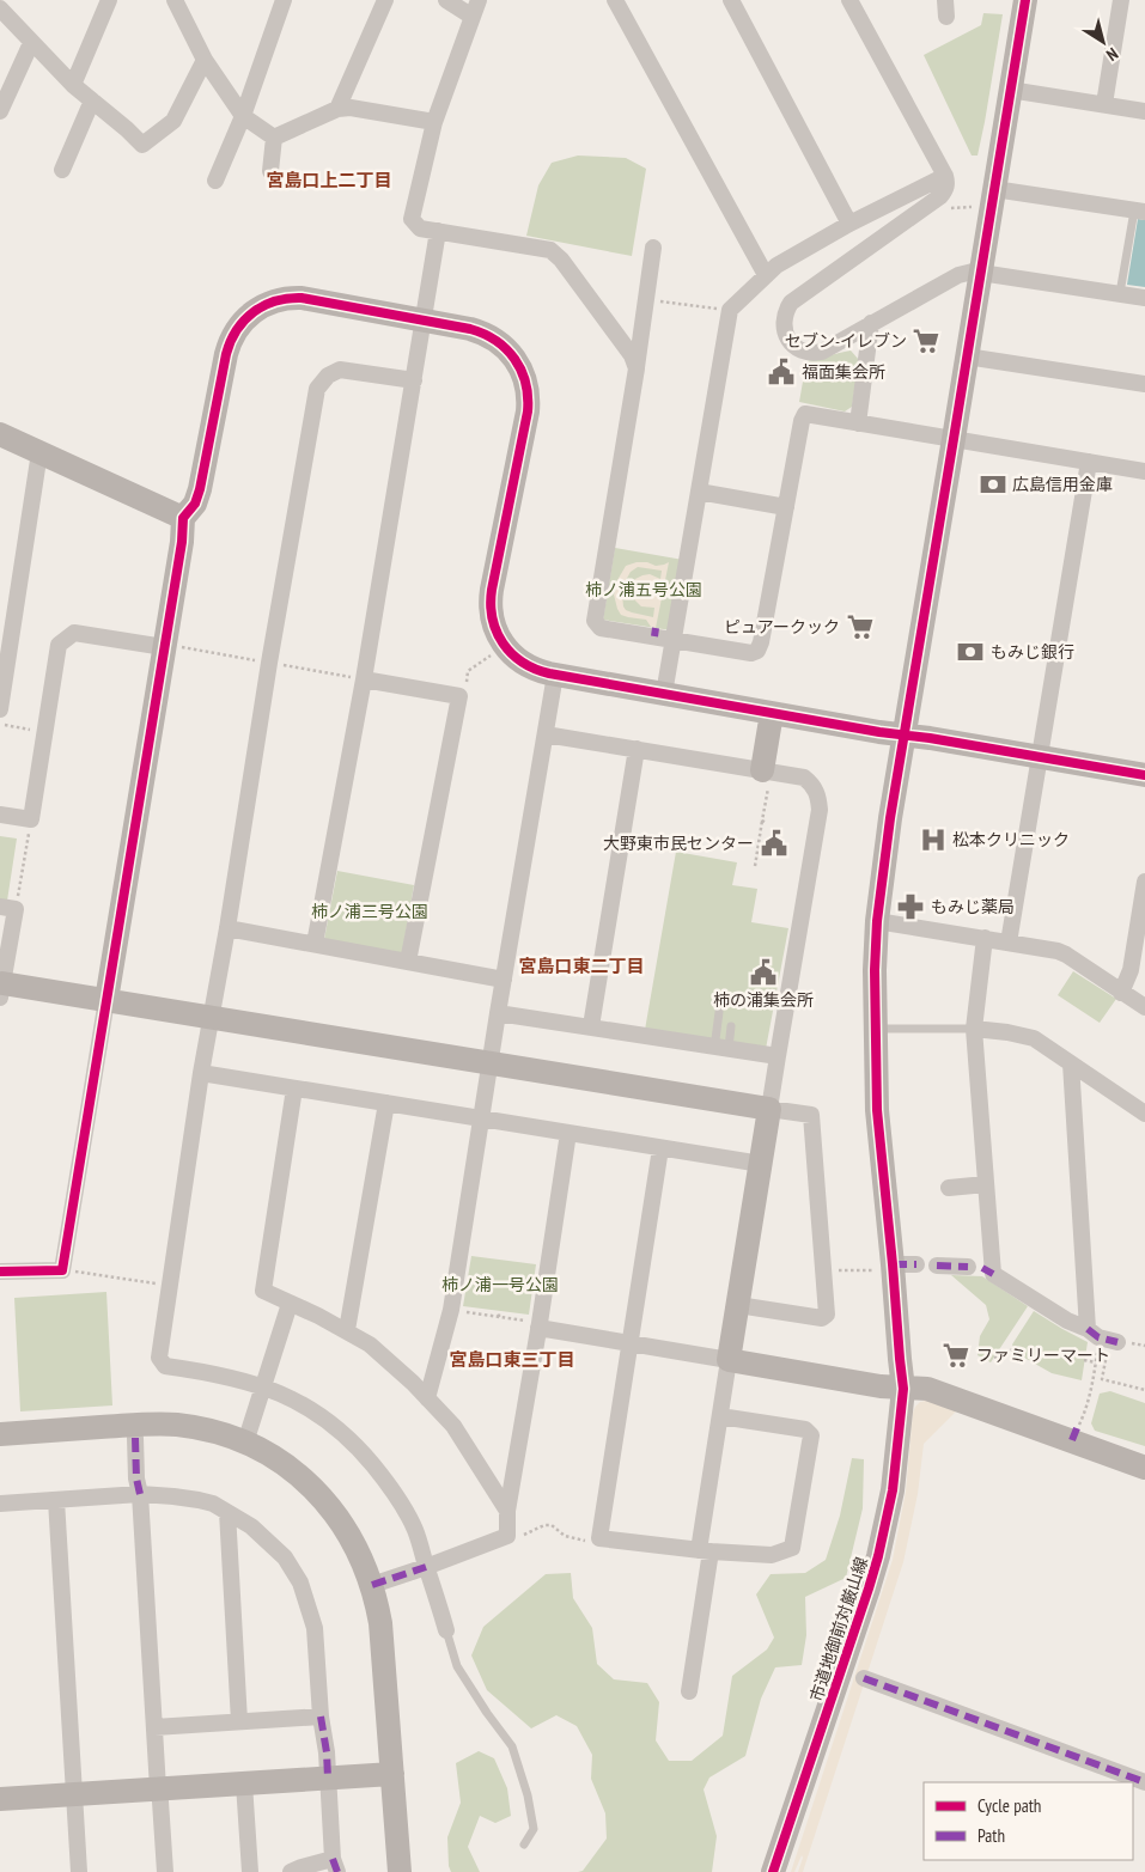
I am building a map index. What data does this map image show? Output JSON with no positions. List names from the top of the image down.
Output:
{
  "streets": {
    "street": ["市道地御前対厳山線"]
  },
  "districts": ["宮島口上二丁目", "宮島口東二丁目", "宮島口東三丁目"],
  "parks": ["柿ノ浦五号公園", "柿ノ浦三号公園", "柿ノ浦一号公園"],
  "places": {
    "supermarket": ["セブン-イレブン", "ピュアークック", "ファミリーマート"],
    "public building": ["福面集会所", "大野東市民センター", "柿の浦集会所"],
    "bank": ["広島信用金庫", "もみじ銀行"],
    "hospital": ["松本クリニック"],
    "pharmacy": ["もみじ薬局"]
  },
  "legend": ["Cycle path", "Path"],
  "north": "bottom right"
}
